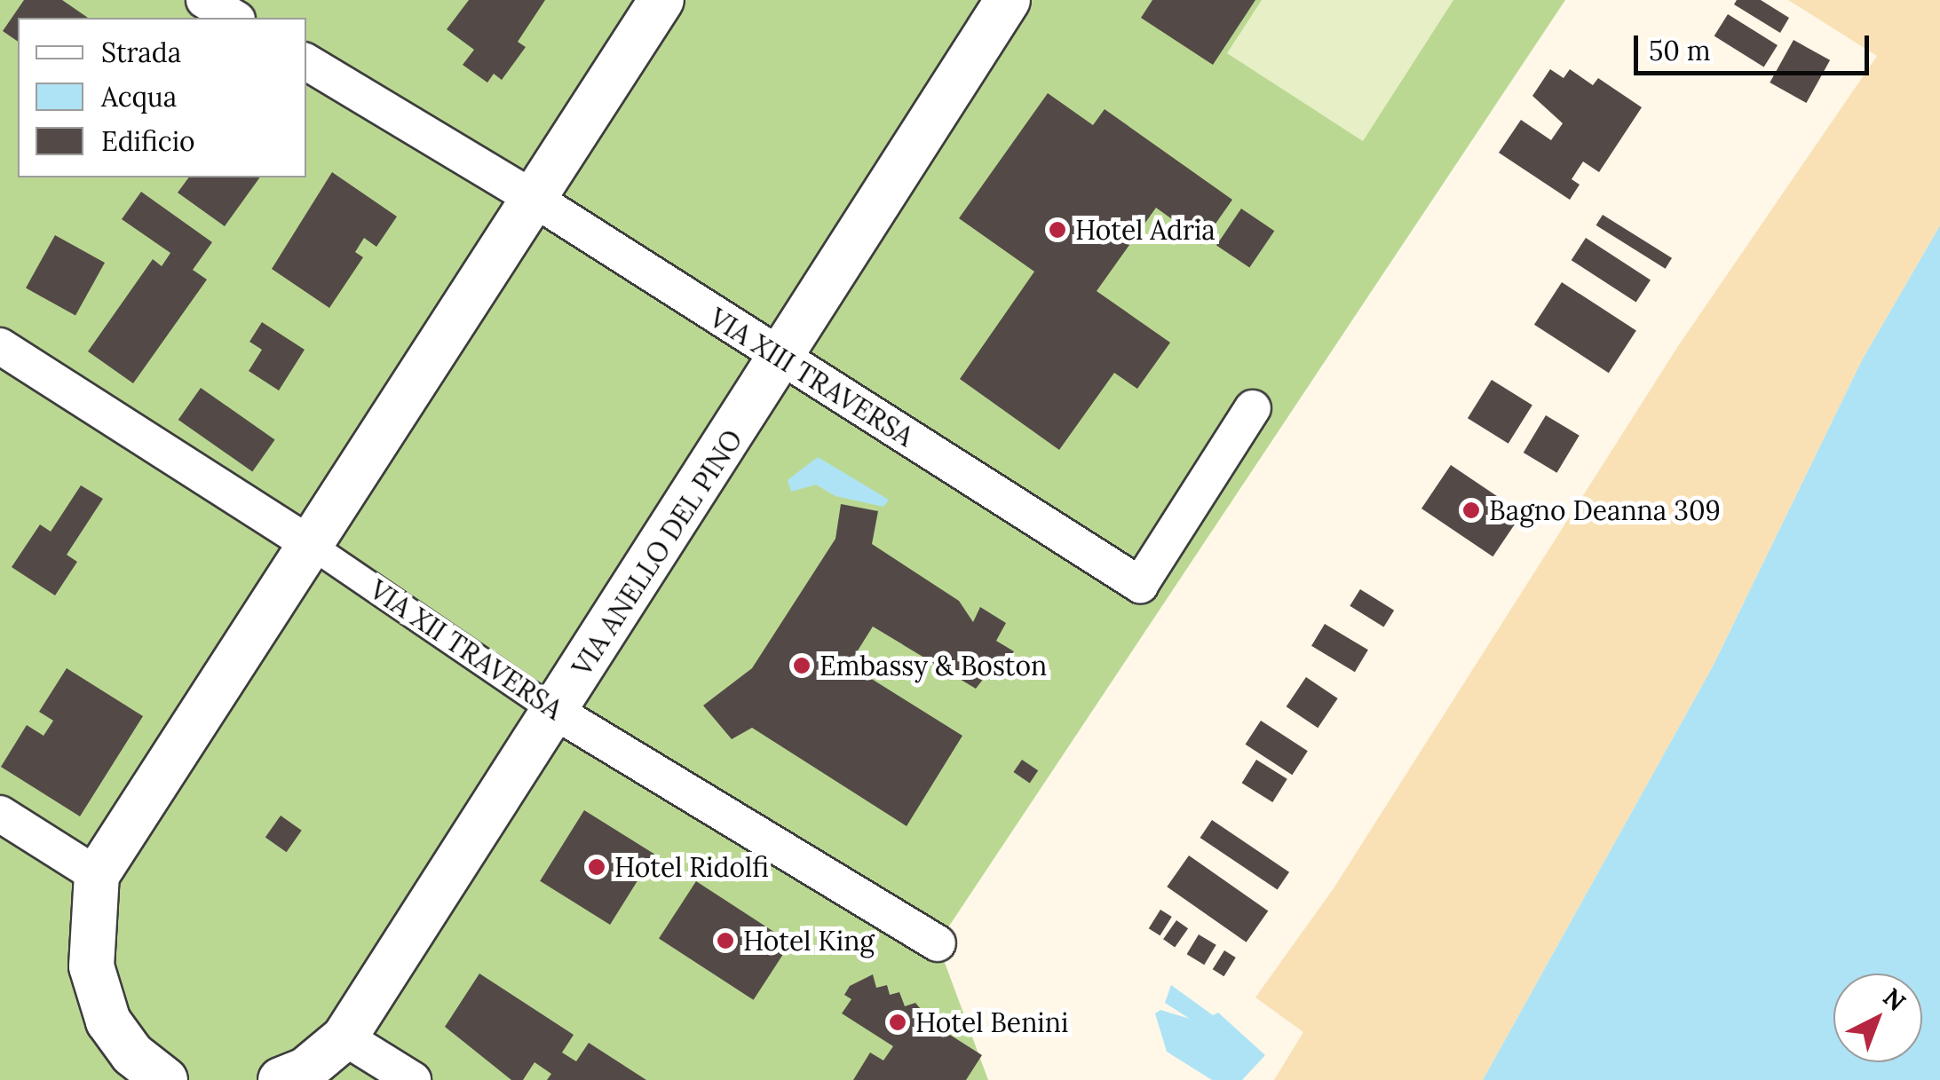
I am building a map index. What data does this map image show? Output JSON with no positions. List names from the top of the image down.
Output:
{
  "streets": {
    "street": ["VIA XIII TRAVERSA", "VIA ANELLO DEL PINO", "VIA XII TRAVERSA"]
  },
  "crossings": [
    ["VIA XIII TRAVERSA", "VIA ANELLO DEL PINO"],
    ["VIA ANELLO DEL PINO", "VIA XII TRAVERSA"]
  ],
  "places": [
    "Hotel Adria",
    "Bagno Deanna 309",
    "Embassy & Boston",
    "Hotel Ridolfi",
    "Hotel King",
    "Hotel Benini"
  ],
  "legend": ["Strada", "Acqua", "Edificio"],
  "scale_bar": "50 m",
  "north": "top right"
}
